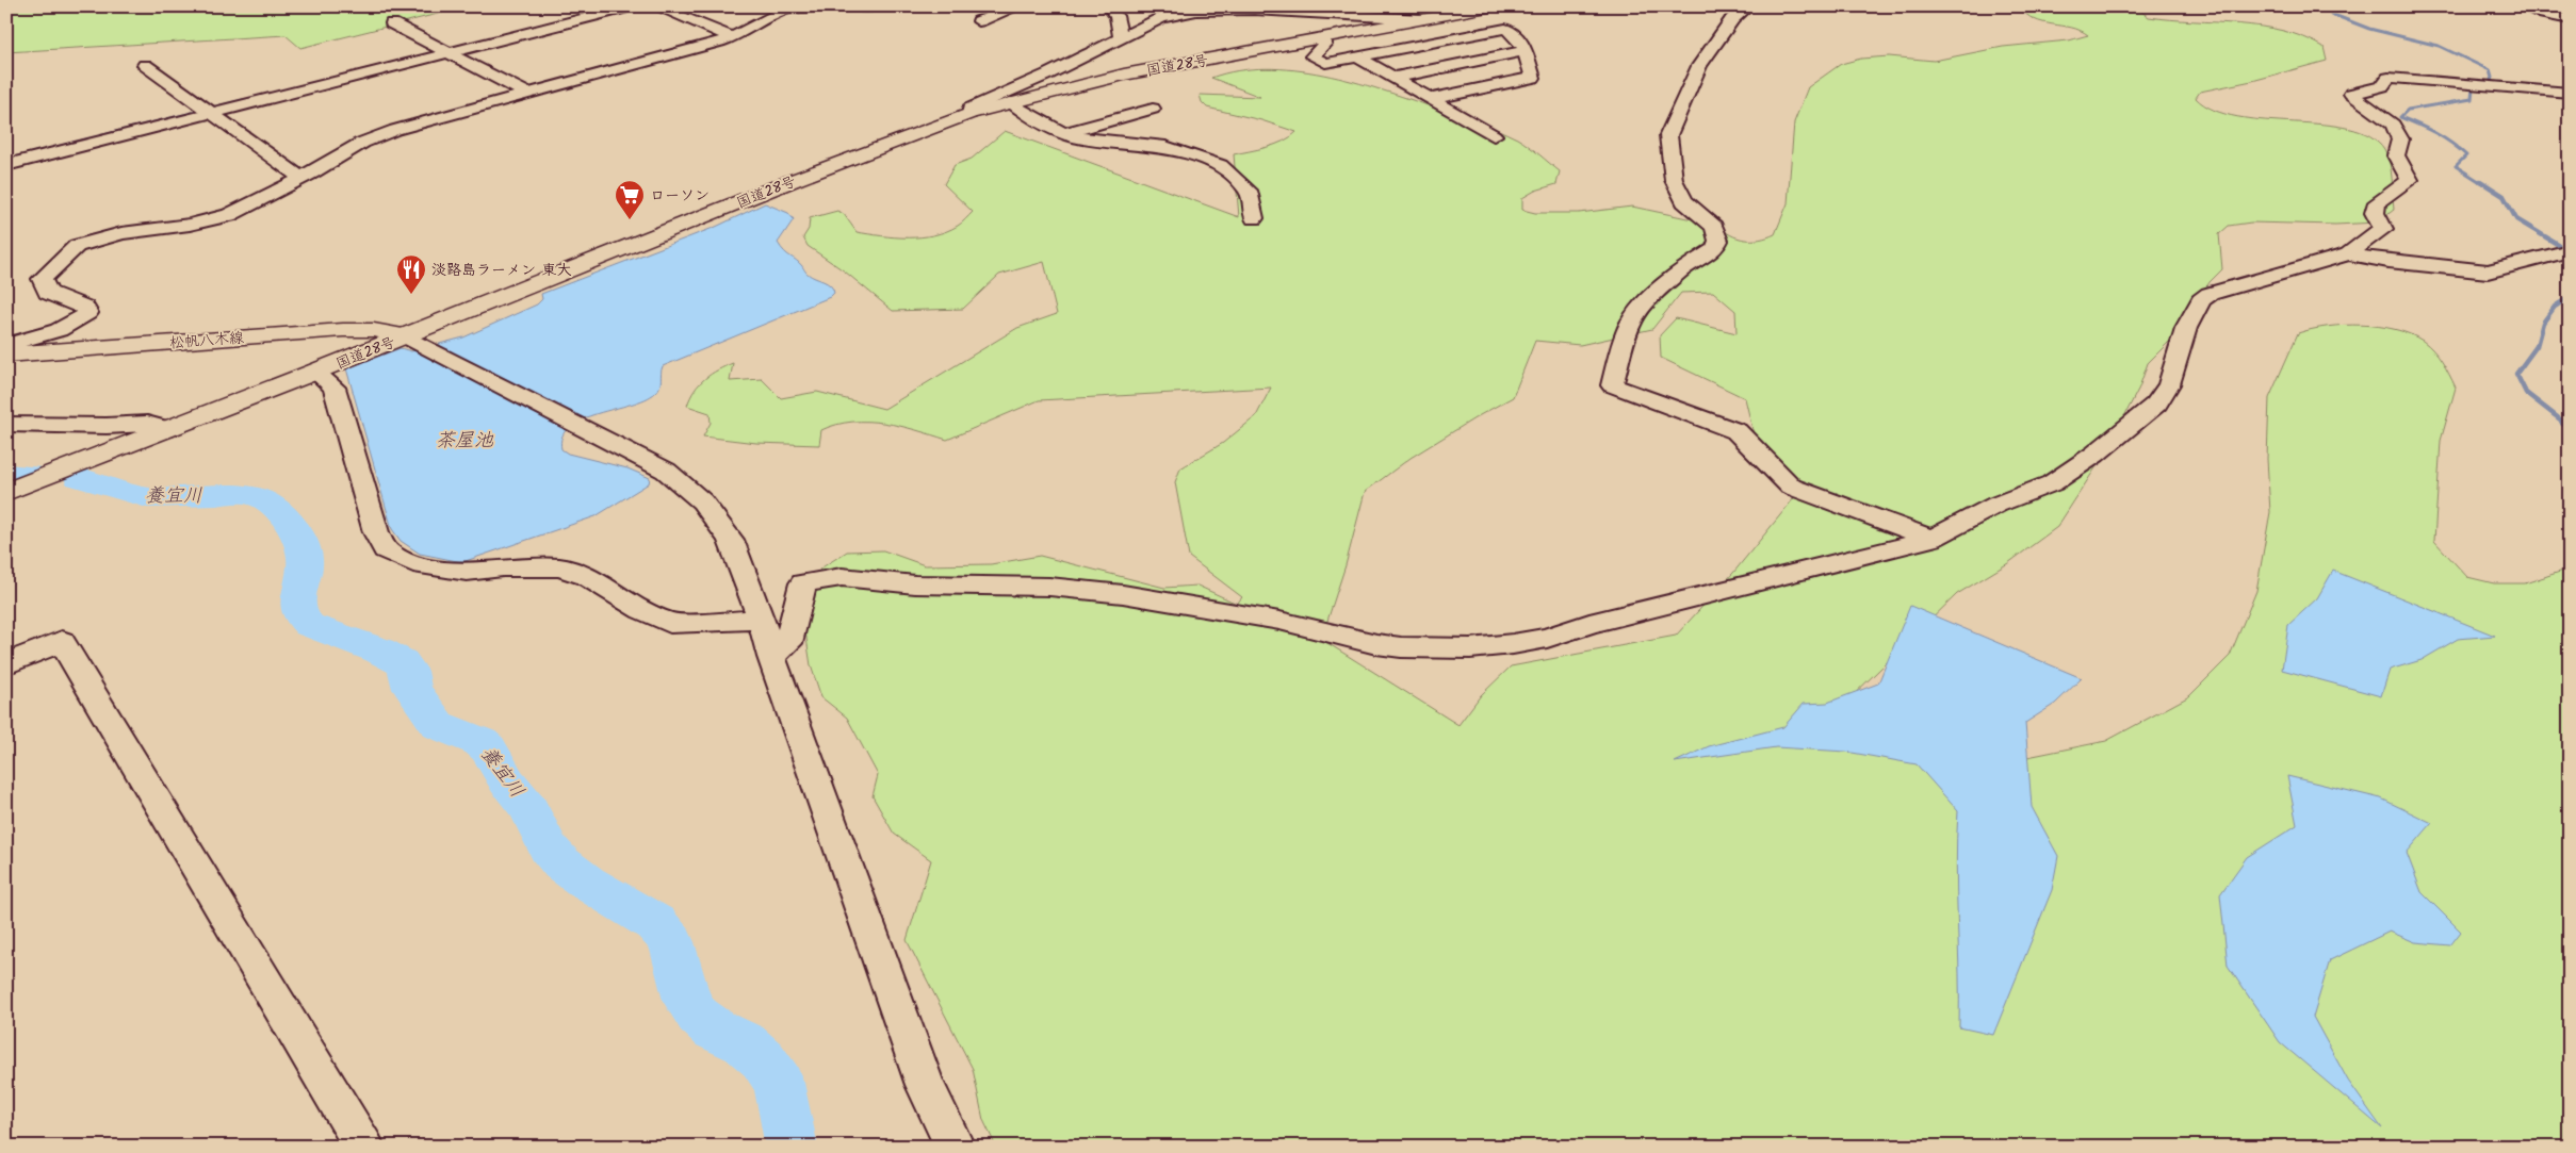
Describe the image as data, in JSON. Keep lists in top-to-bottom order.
{
  "streets": {
    "main road": ["国道28号", "松帆八木線"]
  },
  "crossings": [
    ["国道28号", "松帆八木線"]
  ],
  "water": ["茶屋池", "養宜川"],
  "places": {
    "supermarket": ["ローソン"],
    "restaurant": ["淡路島ラーメン 東大"]
  }
}
